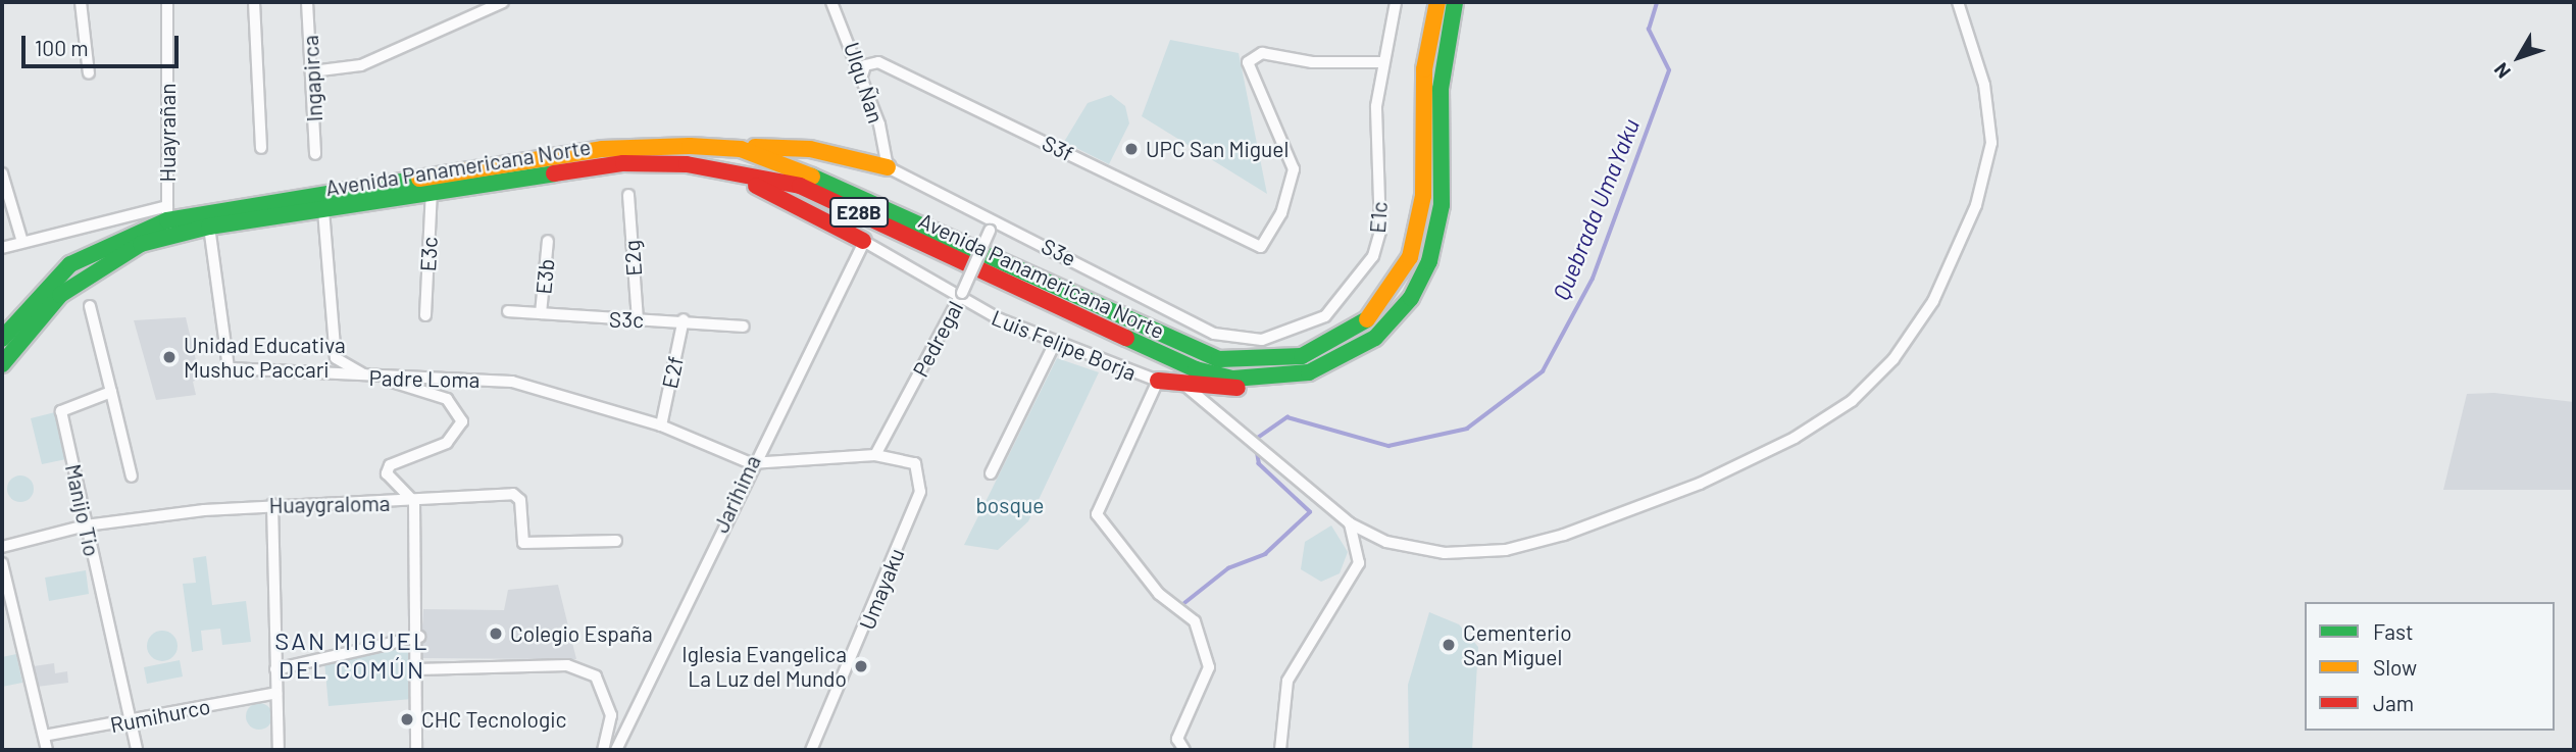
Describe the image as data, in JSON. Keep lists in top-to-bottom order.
{
  "streets": {
    "highway": ["Avenida Panamericana Norte", "E28B"],
    "street": [
      "Ingapirca",
      "Ulqu Ñan",
      "Huayrañan",
      "S3f",
      "E1c",
      "S3e",
      "E3c",
      "E2g",
      "E3b",
      "S3c",
      "Pedregal",
      "Luis Felipe Borja",
      "E2f",
      "Padre Loma",
      "Jarihima",
      "Huaygraloma",
      "Manijo Tio",
      "Umayaku",
      "Rumihurco"
    ]
  },
  "crossings": [
    ["Ulqu Ñan", "S3f"],
    ["Ulqu Ñan", "S3e"],
    ["Huayrañan", "Avenida Panamericana Norte"],
    ["S3f", "E1c"],
    ["Avenida Panamericana Norte", "E3c"],
    ["Avenida Panamericana Norte", "Padre Loma"],
    ["E1c", "S3e"],
    ["S3e", "Pedregal"],
    ["E2g", "S3c"],
    ["E3b", "S3c"],
    ["S3c", "E2f"],
    ["Pedregal", "Luis Felipe Borja"],
    ["Pedregal", "Umayaku"],
    ["Luis Felipe Borja", "Jarihima"],
    ["E2f", "Padre Loma"],
    ["Padre Loma", "Jarihima"],
    ["Huaygraloma", "Manijo Tio"],
    ["Manijo Tio", "Rumihurco"]
  ],
  "districts": ["SAN MIGUEL DEL COMÚN"],
  "water": ["Quebrada UmaYaku"],
  "parks": ["bosque"],
  "places": [
    "UPC San Miguel",
    "Unidad Educativa Mushuc Paccari",
    "Colegio España",
    "Cementerio San Miguel",
    "Iglesia Evangelica La Luz del Mundo",
    "CHC Tecnologic"
  ],
  "legend": ["Fast", "Slow", "Jam"],
  "scale_bar": "100 m",
  "north": "bottom left"
}
